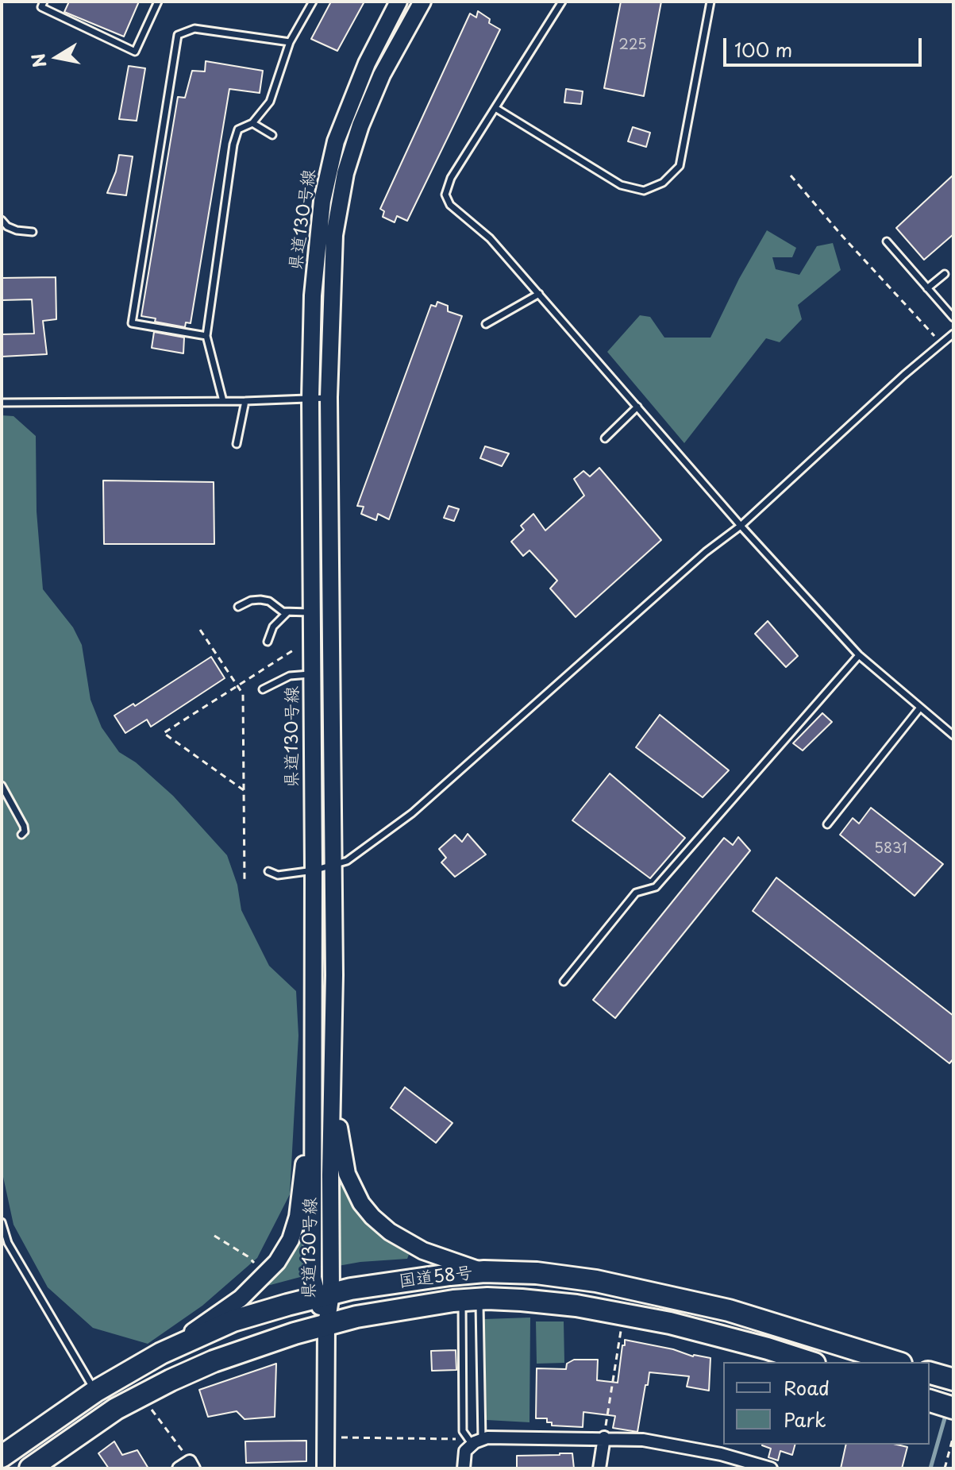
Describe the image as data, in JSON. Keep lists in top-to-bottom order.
{
  "streets": {
    "highway": ["国道58号"],
    "main road": ["県道130号線"]
  },
  "crossings": [
    ["県道130号線", "国道58号"]
  ],
  "house_numbers": ["225", "5831"],
  "legend": ["Road", "Park"],
  "scale_bar": "100 m",
  "north": "left"
}
